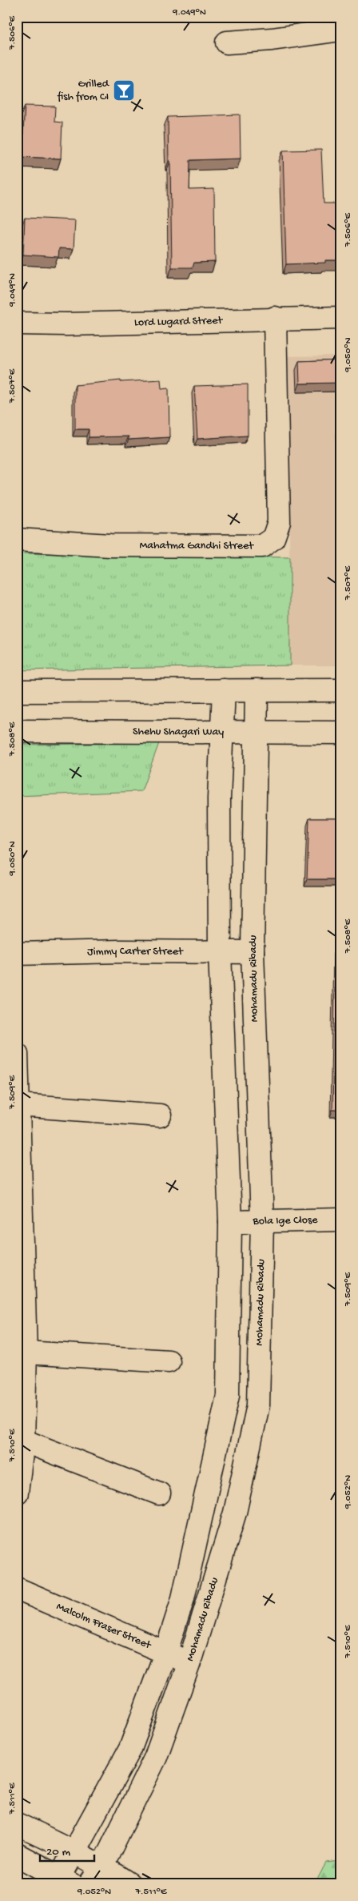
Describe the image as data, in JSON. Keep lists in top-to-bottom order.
{
  "streets": {
    "street": [
      "Lord Lugard Street",
      "Mahatma Gandhi Street",
      "Shehu Shagari Way",
      "Jimmy Carter Street",
      "Mohamadu Ribadu",
      "Bola Ige Close",
      "Malcolm Fraser Street"
    ]
  },
  "crossings": [
    ["Lord Lugard Street", "Mahatma Gandhi Street"],
    ["Shehu Shagari Way", "Mohamadu Ribadu"],
    ["Jimmy Carter Street", "Mohamadu Ribadu"],
    ["Mohamadu Ribadu", "Bola Ige Close"],
    ["Mohamadu Ribadu", "Malcolm Fraser Street"]
  ],
  "places": {
    "bar": ["Grilled fish from CI"]
  },
  "scale_bar": "20 m",
  "coordinates": [
    "9.049°N",
    "7.506°E",
    "9.050°N",
    "7.507°E",
    "7.508°E",
    "7.509°E",
    "7.510°E",
    "9.052°N",
    "7.511°E"
  ]
}
